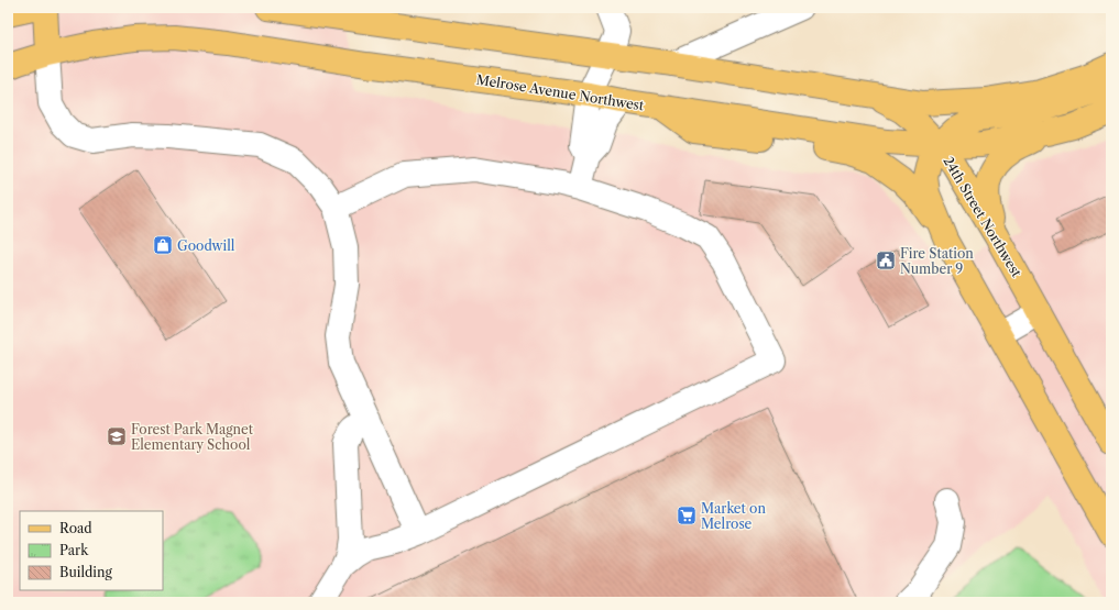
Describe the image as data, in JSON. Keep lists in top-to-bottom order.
{
  "streets": {
    "main road": ["Melrose Avenue Northwest", "24th Street Northwest"]
  },
  "crossings": [
    ["Melrose Avenue Northwest", "24th Street Northwest"]
  ],
  "places": {
    "shop": ["Goodwill"],
    "public building": ["Fire Station Number 9"],
    "school or university": ["Forest Park Magnet Elementary School"],
    "supermarket": ["Market on Melrose"]
  },
  "legend": ["Road", "Park", "Building"]
}
